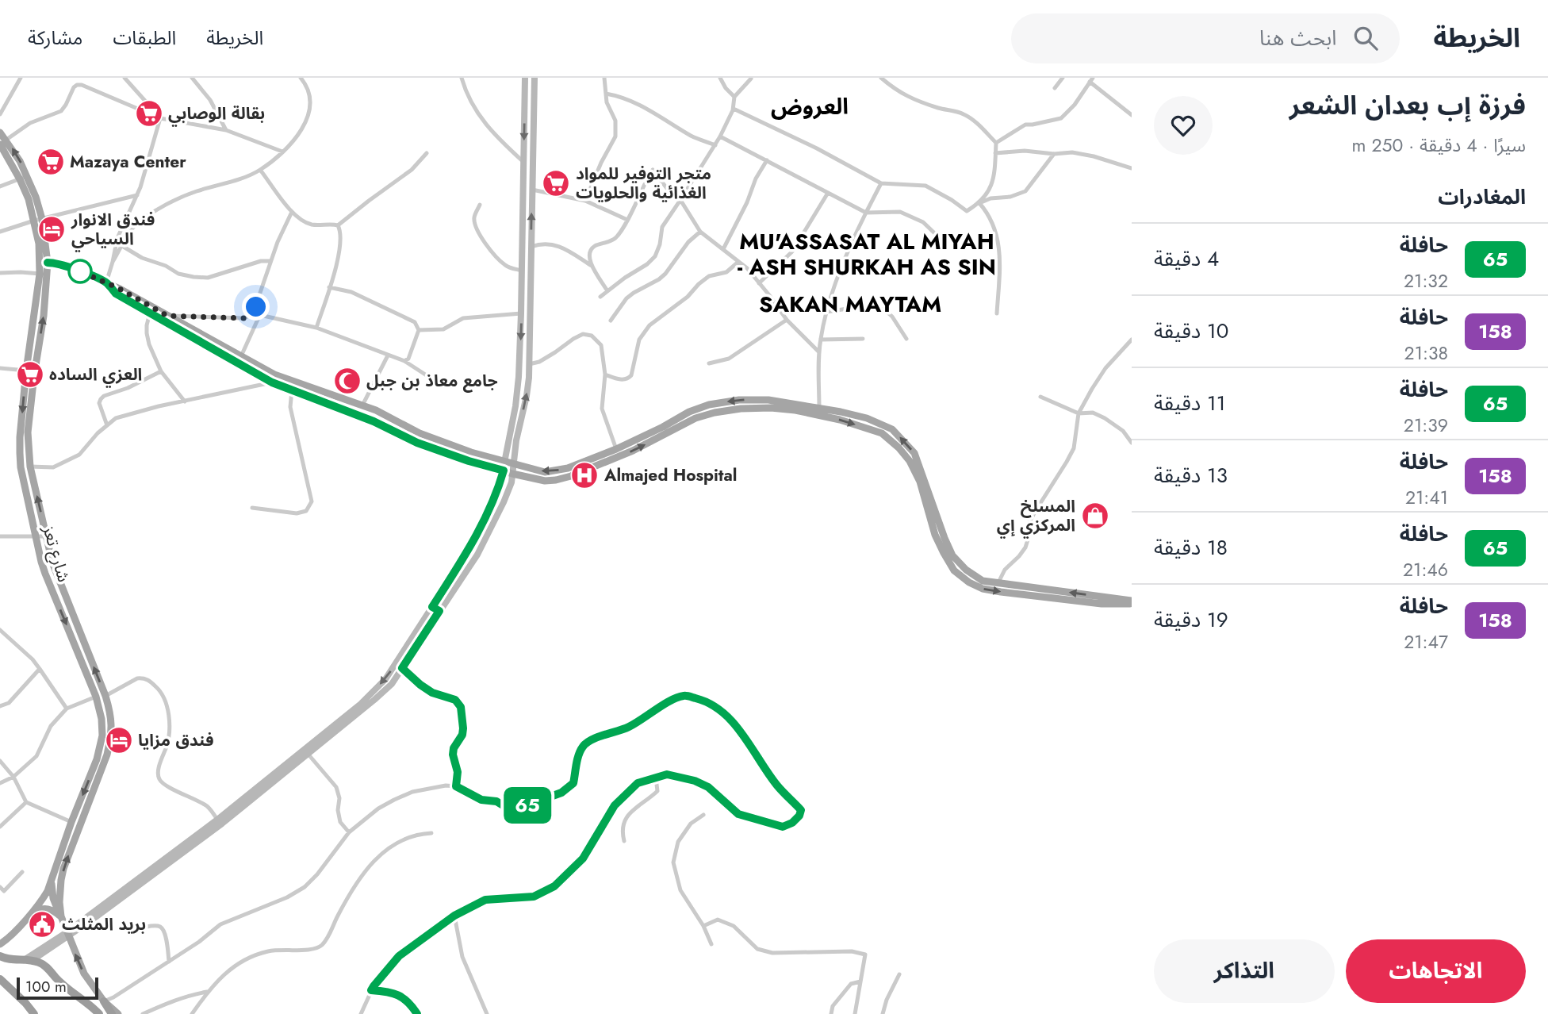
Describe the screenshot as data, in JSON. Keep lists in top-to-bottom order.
{
  "streets": {
    "main road": ["شارع تعز"]
  },
  "districts": ["العروض", "MU'ASSASAT AL MIYAH - ASH SHURKAH AS SIN", "SAKAN MAYTAM"],
  "places": {
    "supermarket": [
      "بقالة الوصابي",
      "Mazaya Center",
      "متجر التوفير للمواد الغذائية والحلويات",
      "العزي الساده"
    ],
    "hotel": ["فندق الانوار السياحي", "فندق مزايا"],
    "mosque": ["جامع معاذ بن جبل"],
    "hospital": ["Almajed Hospital"],
    "shop": ["المسلخ المركزي إي"],
    "public building": ["بريد المثلث"]
  },
  "lines": ["bus line 65"],
  "scale_bar": "100 m",
  "page": {
    "header": "الخريطة",
    "search": "ابحث هنا",
    "nav": ["الخريطة", "الطبقات", "مشاركة"],
    "heading": [
      ["فرزة إب بعدان الشعر", "سيرًا · 4 دقيقة · 250 m"],
      "المغادرات"
    ],
    "on_map": "65",
    "list": [
      {
        "mark": "65",
        "name": "حافلة",
        "note": "21:32",
        "value": "4 دقيقة"
      },
      {
        "mark": "158",
        "name": "حافلة",
        "note": "21:38",
        "value": "10 دقيقة"
      },
      {
        "mark": "65",
        "name": "حافلة",
        "note": "21:39",
        "value": "11 دقيقة"
      },
      {
        "mark": "158",
        "name": "حافلة",
        "note": "21:41",
        "value": "13 دقيقة"
      },
      {
        "mark": "65",
        "name": "حافلة",
        "note": "21:46",
        "value": "18 دقيقة"
      },
      {
        "mark": "158",
        "name": "حافلة",
        "note": "21:47",
        "value": "19 دقيقة"
      }
    ],
    "buttons": ["الاتجاهات", "التذاكر"],
    "scale": "100 m"
  }
}
